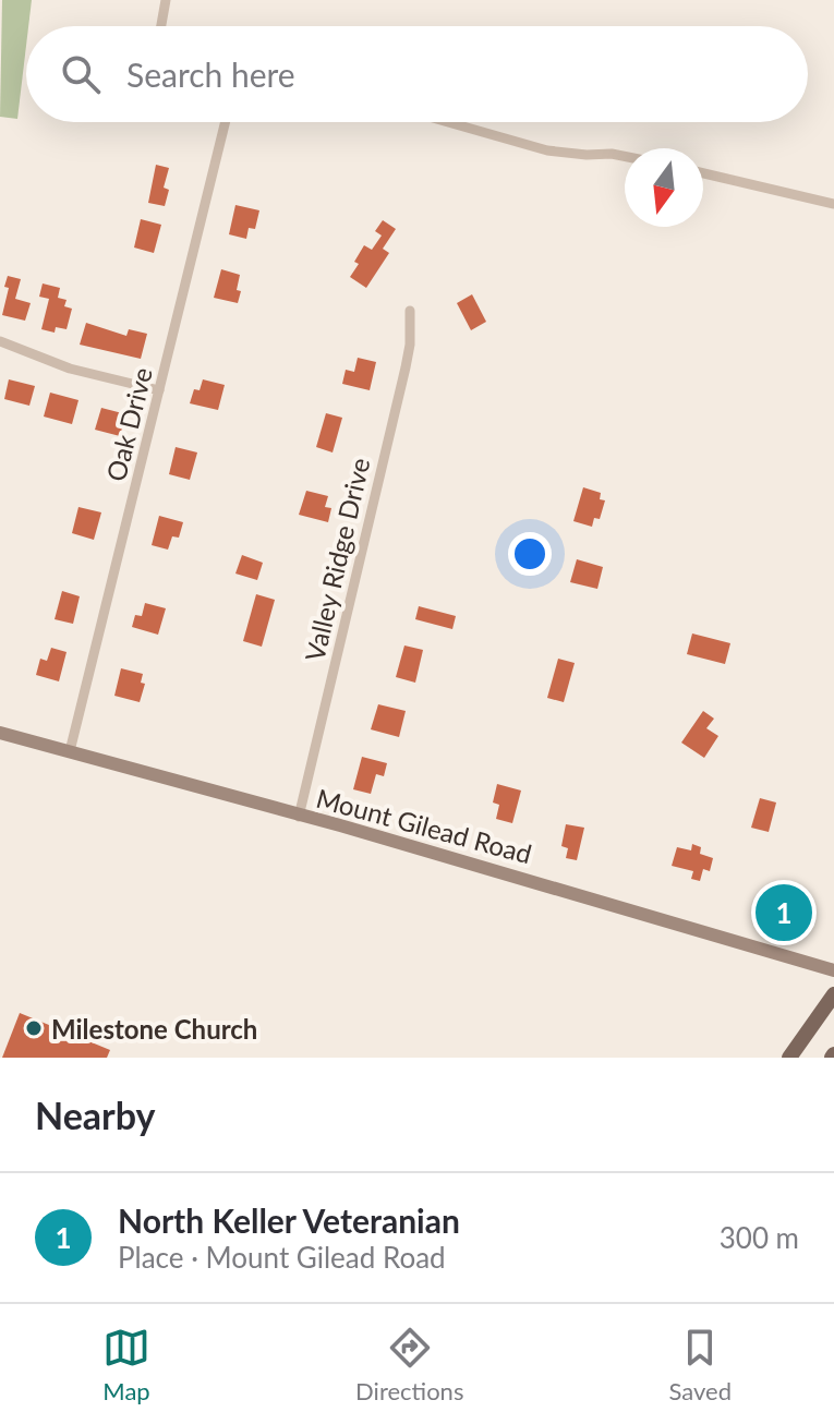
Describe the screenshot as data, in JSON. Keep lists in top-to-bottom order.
{
  "streets": {
    "main road": ["Mount Gilead Road"],
    "street": ["Oak Drive", "Valley Ridge Drive"]
  },
  "crossings": [
    ["Oak Drive", "Mount Gilead Road"],
    ["Valley Ridge Drive", "Mount Gilead Road"]
  ],
  "places": ["Milestone Church"],
  "north": "bottom",
  "page": {
    "search": "Search here",
    "pins": "1",
    "heading": "Nearby",
    "list": [
      {
        "mark": "1",
        "name": "North Keller Veteranian",
        "note": "Place · Mount Gilead Road",
        "value": "300 m"
      }
    ],
    "nav": ["Map", "Directions", "Saved"]
  }
}
